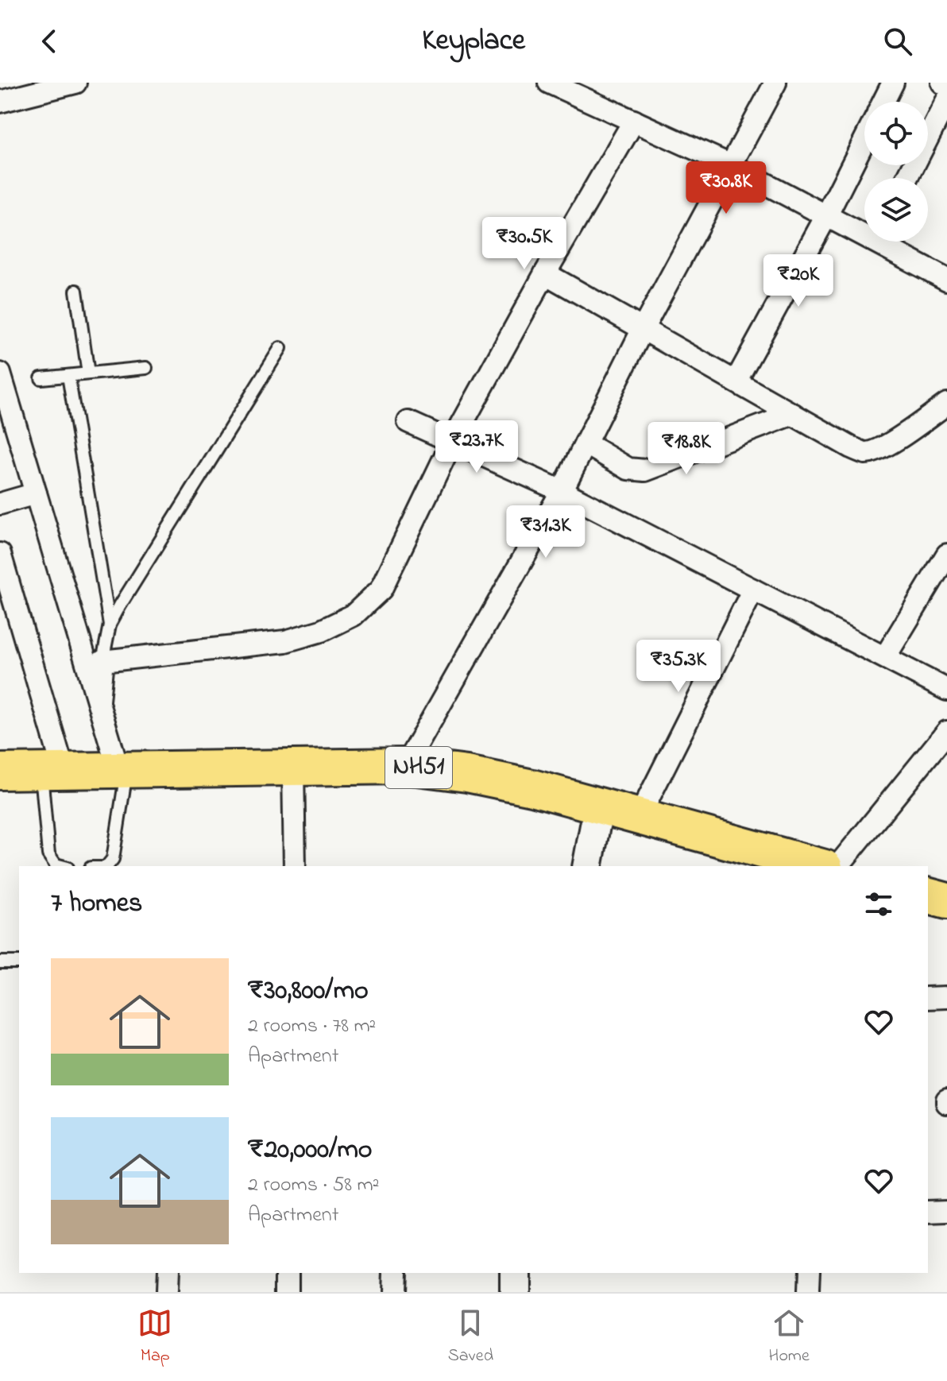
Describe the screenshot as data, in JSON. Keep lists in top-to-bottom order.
{
  "streets": {
    "highway": ["NH51"]
  },
  "page": {
    "header": "Keyplace",
    "price": [
      "₹30.8K",
      "₹30.5K",
      "₹20K",
      "₹23.7K",
      "₹18.8K",
      "₹31.3K",
      "₹35.3K"
    ],
    "heading": "7 homes",
    "list": [
      {
        "name": "₹30,800/mo",
        "note": "2 rooms · 78 m² · Apartment"
      },
      {
        "name": "₹20,000/mo",
        "note": "2 rooms · 58 m² · Apartment"
      }
    ],
    "tabs": ["Map", "Saved", "Home"]
  }
}
